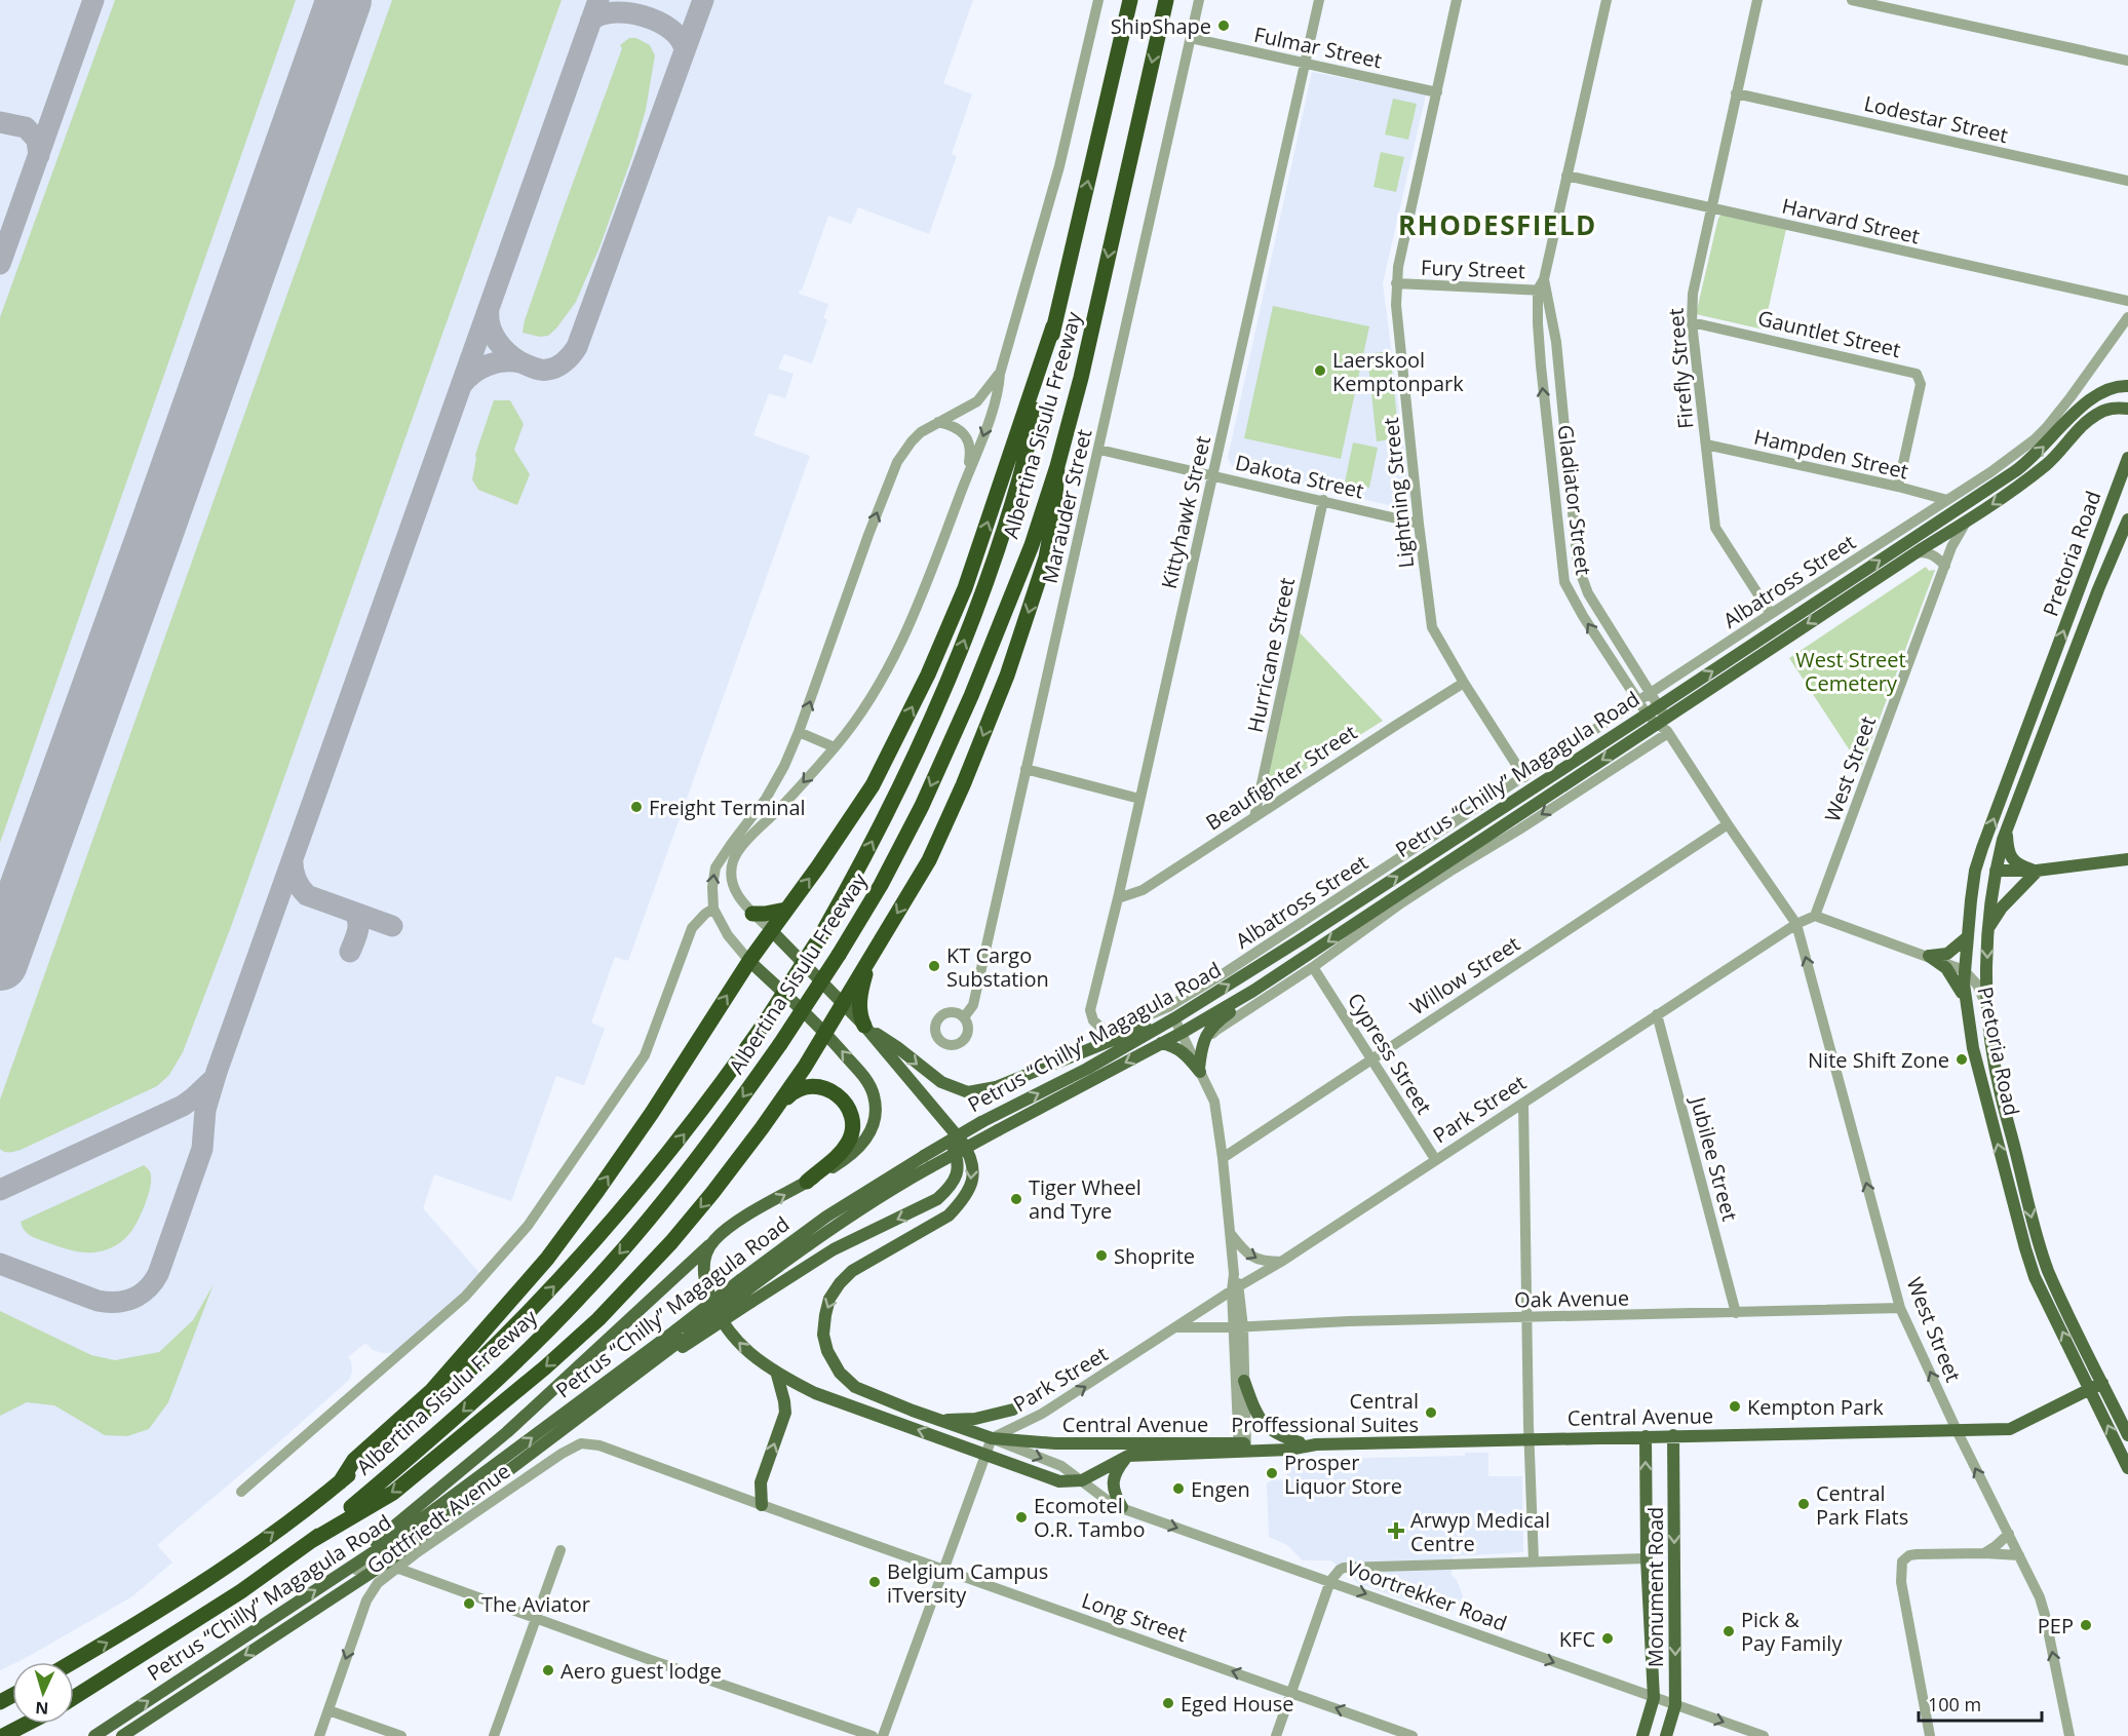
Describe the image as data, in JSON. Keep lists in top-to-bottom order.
{
  "streets": {
    "highway": ["Albertina Sisulu Freeway"],
    "main road": [
      "Pretoria Road",
      "Petrus “Chilly” Magagula Road",
      "Central Avenue",
      "Monument Road"
    ],
    "street": [
      "Fulmar Street",
      "Lodestar Street",
      "Harvard Street",
      "Fury Street",
      "Gauntlet Street",
      "Firefly Street",
      "Hampden Street",
      "Dakota Street",
      "Lightning Street",
      "Gladiator Street",
      "Marauder Street",
      "Kittyhawk Street",
      "Albatross Street",
      "Hurricane Street",
      "West Street",
      "Beaufighter Street",
      "Willow Street",
      "Cypress Street",
      "Park Street",
      "Jubilee Street",
      "Oak Avenue",
      "Gottfriedt Avenue",
      "Voortrekker Road",
      "Long Street"
    ]
  },
  "crossings": [
    ["Fulmar Street", "Lightning Street"],
    ["Fulmar Street", "Marauder Street"],
    ["Fulmar Street", "Kittyhawk Street"],
    ["Lodestar Street", "Firefly Street"],
    ["Harvard Street", "Firefly Street"],
    ["Harvard Street", "Gladiator Street"],
    ["Fury Street", "Lightning Street"],
    ["Fury Street", "Gladiator Street"],
    ["Gauntlet Street", "Firefly Street"],
    ["Gauntlet Street", "Hampden Street"],
    ["Firefly Street", "Hampden Street"],
    ["Firefly Street", "Albatross Street"],
    ["Hampden Street", "Albatross Street"],
    ["Dakota Street", "Lightning Street"],
    ["Dakota Street", "Marauder Street"],
    ["Dakota Street", "Kittyhawk Street"],
    ["Dakota Street", "Hurricane Street"],
    ["Lightning Street", "Albatross Street"],
    ["Lightning Street", "Beaufighter Street"],
    ["Gladiator Street", "Albatross Street"],
    ["Gladiator Street", "West Street"],
    ["Gladiator Street", "Petrus “Chilly” Magagula Road"],
    ["Gladiator Street", "Willow Street"],
    ["Gladiator Street", "Park Street"],
    ["Kittyhawk Street", "Albatross Street"],
    ["Kittyhawk Street", "Beaufighter Street"],
    ["Pretoria Road", "Central Avenue"],
    ["Hurricane Street", "Beaufighter Street"],
    ["West Street", "Petrus “Chilly” Magagula Road"],
    ["West Street", "Park Street"],
    ["West Street", "Oak Avenue"],
    ["West Street", "Central Avenue"],
    ["Petrus “Chilly” Magagula Road", "Gottfriedt Avenue"],
    ["Willow Street", "Cypress Street"],
    ["Cypress Street", "Park Street"],
    ["Park Street", "Jubilee Street"],
    ["Park Street", "Oak Avenue"],
    ["Park Street", "Central Avenue"],
    ["Park Street", "Voortrekker Road"],
    ["Jubilee Street", "Oak Avenue"],
    ["Central Avenue", "Monument Road"],
    ["Central Avenue", "Voortrekker Road"],
    ["Gottfriedt Avenue", "Long Street"],
    ["Monument Road", "Voortrekker Road"]
  ],
  "one_way": [
    "West Street",
    "Gottfriedt Avenue",
    "Voortrekker Road",
    "Long Street"
  ],
  "districts": ["RHODESFIELD"],
  "parks": ["West Street Cemetery"],
  "places": {
    "other": [
      "ShipShape",
      "Laerskool Kemptonpark",
      "Freight Terminal",
      "KT Cargo Substation",
      "Nite Shift Zone",
      "Tiger Wheel and Tyre",
      "Shoprite",
      "Kempton Park",
      "Central Proffessional Suites",
      "Prosper Liquor Store",
      "Engen",
      "Central Park Flats",
      "Ecomotel O.R. Tambo",
      "Belgium Campus iTversity",
      "The Aviator",
      "PEP",
      "Pick & Pay Family",
      "KFC",
      "Aero guest lodge",
      "Eged House"
    ],
    "health": ["Arwyp Medical Centre"]
  },
  "scale_bar": "100 m",
  "north": "bottom"
}
